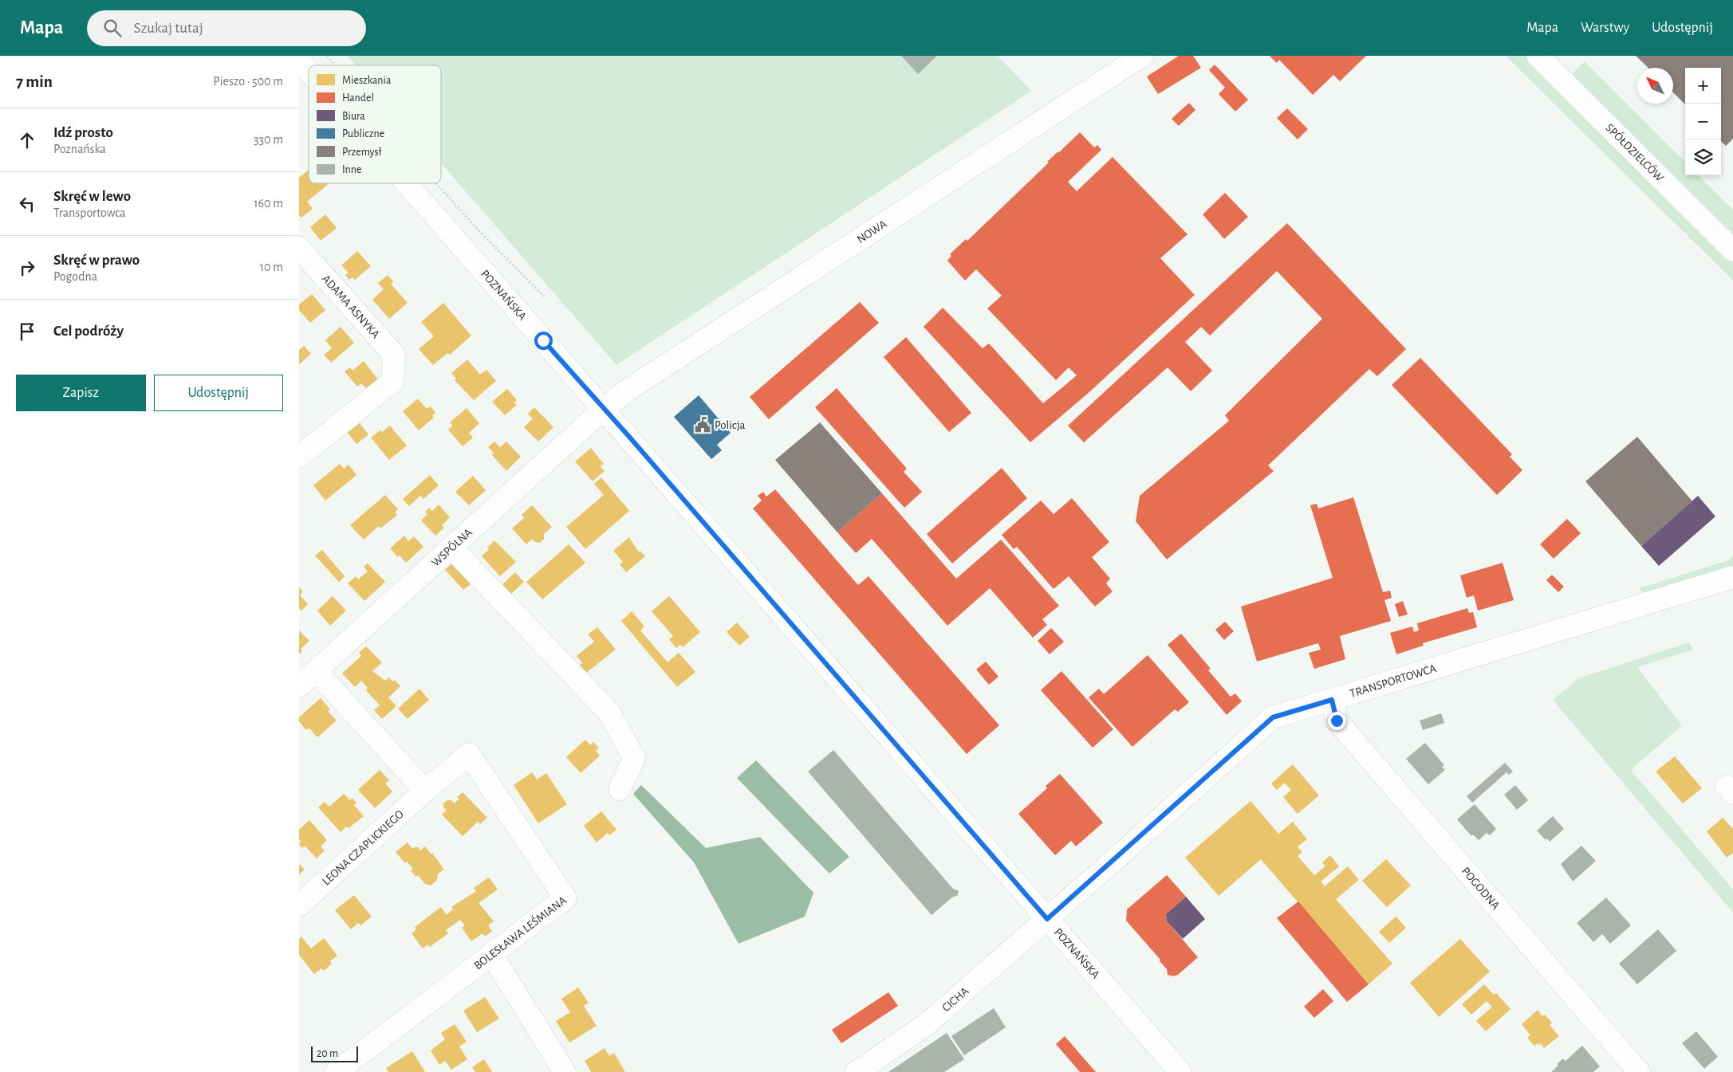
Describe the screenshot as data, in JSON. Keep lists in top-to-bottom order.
{
  "streets": {
    "street": [
      "SPÓŁDZIELCÓW",
      "NOWA",
      "POZNAŃSKA",
      "ADAMA ASNYKA",
      "WSPÓLNA",
      "TRANSPORTOWCA",
      "LEONA CZAPLICKIEGO",
      "POGODNA",
      "BOLESŁAWA LEŚMIANA",
      "CICHA"
    ]
  },
  "crossings": [
    ["NOWA", "POZNAŃSKA"],
    ["NOWA", "WSPÓLNA"],
    ["POZNAŃSKA", "WSPÓLNA"],
    ["POZNAŃSKA", "TRANSPORTOWCA"],
    ["POZNAŃSKA", "CICHA"],
    ["TRANSPORTOWCA", "POGODNA"],
    ["TRANSPORTOWCA", "CICHA"],
    ["LEONA CZAPLICKIEGO", "BOLESŁAWA LEŚMIANA"]
  ],
  "places": {
    "public building": ["Policja"]
  },
  "legend": [
    "Mieszkania",
    "Handel",
    "Biura",
    "Publiczne",
    "Przemysł",
    "Inne"
  ],
  "scale_bar": "20 m",
  "north": "top left",
  "page": {
    "header": "Mapa",
    "search": "Szukaj tutaj",
    "nav": ["Mapa", "Warstwy", "Udostępnij"],
    "heading": ["7 min", "Pieszo · 500 m"],
    "map_buttons": ["+", "−"],
    "list": [
      ["Idź prosto", "Poznańska", "330 m"],
      ["Skręć w lewo", "Transportowca", "160 m"],
      ["Skręć w prawo", "Pogodna", "10 m"],
      "Cel podróży"
    ],
    "buttons": ["Zapisz", "Udostępnij"],
    "scale": "20 m"
  }
}
